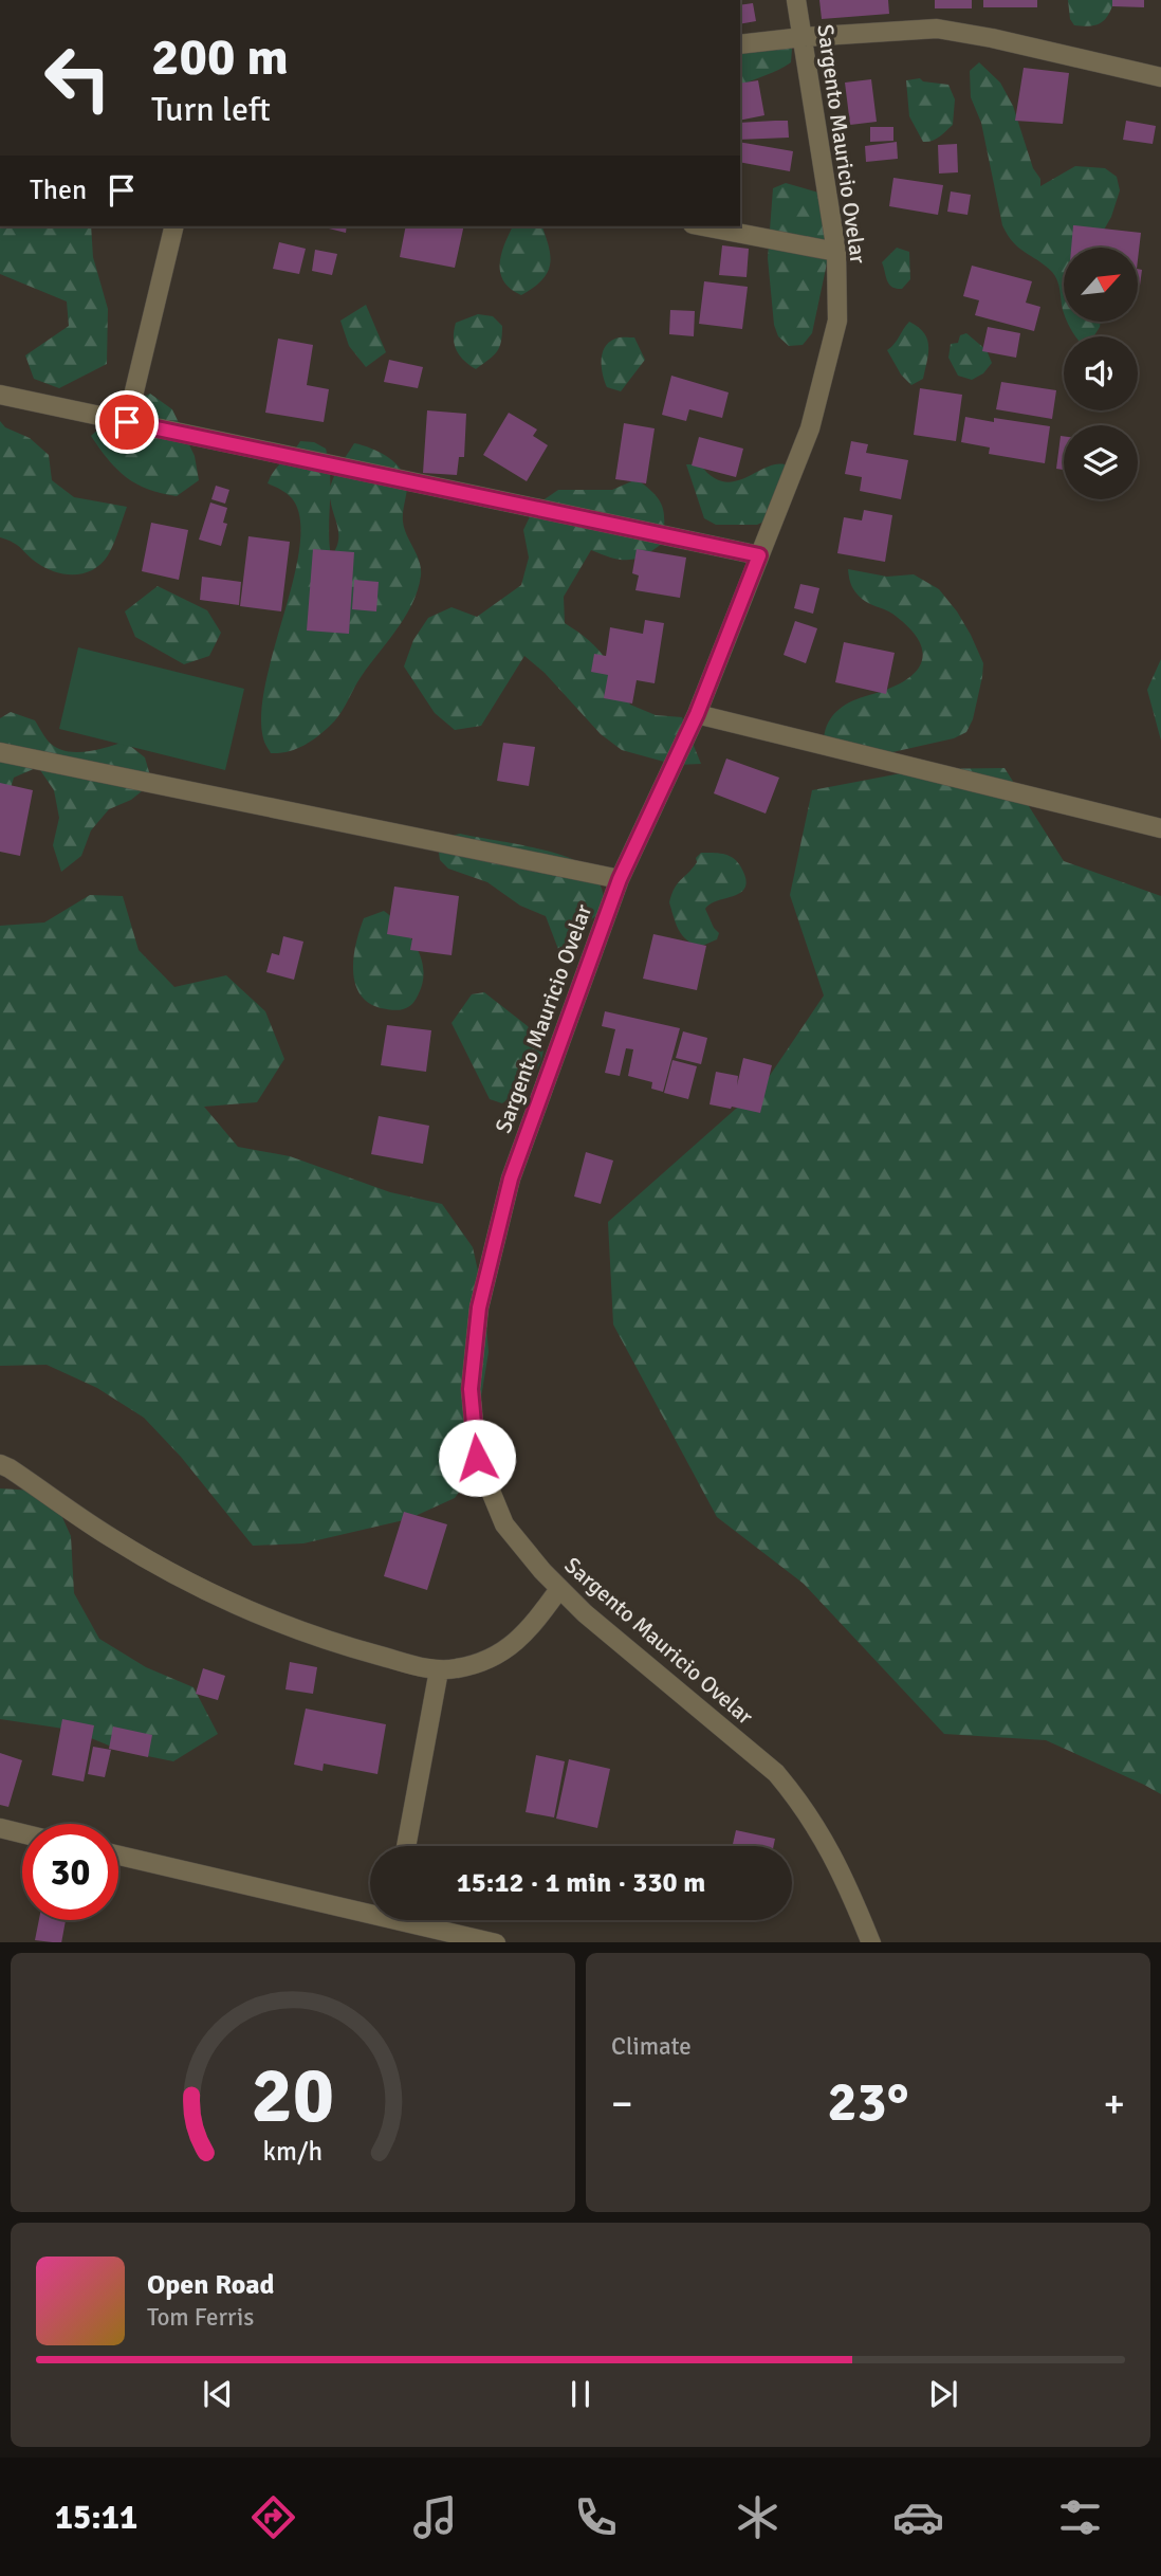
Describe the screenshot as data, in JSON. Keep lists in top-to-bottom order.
{
  "streets": {
    "street": ["Sargento Mauricio Ovelar"]
  },
  "north": "top right",
  "page": {
    "turn": ["200 m", "Turn left"],
    "then": "Then",
    "limit": "30",
    "trip": "15:12 · 1 min · 330 m",
    "tile": "Climate",
    "heat": ["−", "23°", "+"],
    "song": ["Open Road", "Tom Ferris"],
    "tabs": "15:11",
    "gauge": ["20", "km/h"]
  }
}
